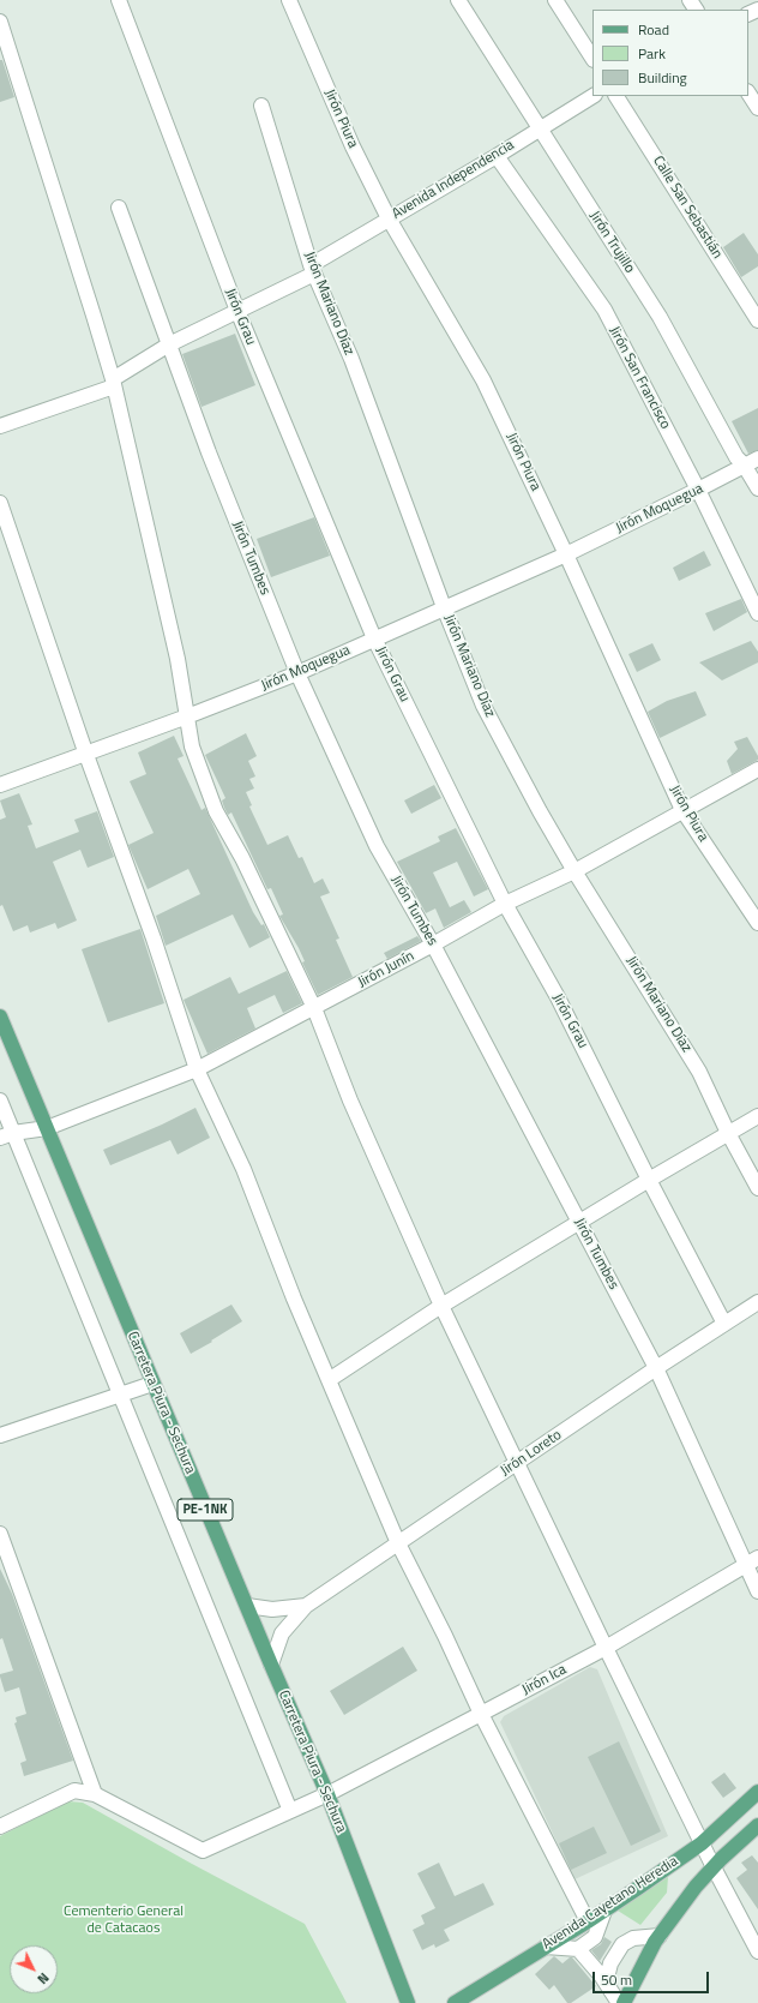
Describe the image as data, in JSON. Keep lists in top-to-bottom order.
{
  "streets": {
    "main road": ["Carretera Piura - Sechura", "PE-1NK", "Avenida Cayetano Heredia"],
    "street": [
      "Jirón Piura",
      "Avenida Independencia",
      "Calle San Sebastián",
      "Jirón Trujillo",
      "Jirón Mariano Díaz",
      "Jirón Grau",
      "Jirón San Francisco",
      "Jirón Moquegua",
      "Jirón Tumbes",
      "Jirón Junín",
      "Jirón Loreto",
      "Jirón Ica"
    ]
  },
  "crossings": [
    ["Jirón Piura", "Avenida Independencia"],
    ["Jirón Piura", "Jirón Moquegua"],
    ["Jirón Piura", "Jirón Junín"],
    ["Avenida Independencia", "Jirón Trujillo"],
    ["Avenida Independencia", "Jirón Mariano Díaz"],
    ["Avenida Independencia", "Jirón Grau"],
    ["Avenida Independencia", "Jirón San Francisco"],
    ["Avenida Independencia", "Jirón Tumbes"],
    ["Jirón Trujillo", "Jirón Moquegua"],
    ["Jirón Mariano Díaz", "Jirón Moquegua"],
    ["Jirón Mariano Díaz", "Jirón Junín"],
    ["Jirón Grau", "Jirón Moquegua"],
    ["Jirón Grau", "Jirón Junín"],
    ["Jirón Grau", "Jirón Loreto"],
    ["Jirón San Francisco", "Jirón Moquegua"],
    ["Jirón Moquegua", "Jirón Tumbes"],
    ["Jirón Tumbes", "Jirón Junín"],
    ["Jirón Tumbes", "Jirón Loreto"],
    ["Jirón Tumbes", "Jirón Ica"],
    ["Jirón Junín", "Carretera Piura - Sechura"],
    ["Carretera Piura - Sechura", "Jirón Loreto"],
    ["Carretera Piura - Sechura", "Jirón Ica"]
  ],
  "parks": ["Cementerio General de Catacaos"],
  "legend": ["Road", "Park", "Building"],
  "scale_bar": "50 m",
  "north": "bottom right"
}
